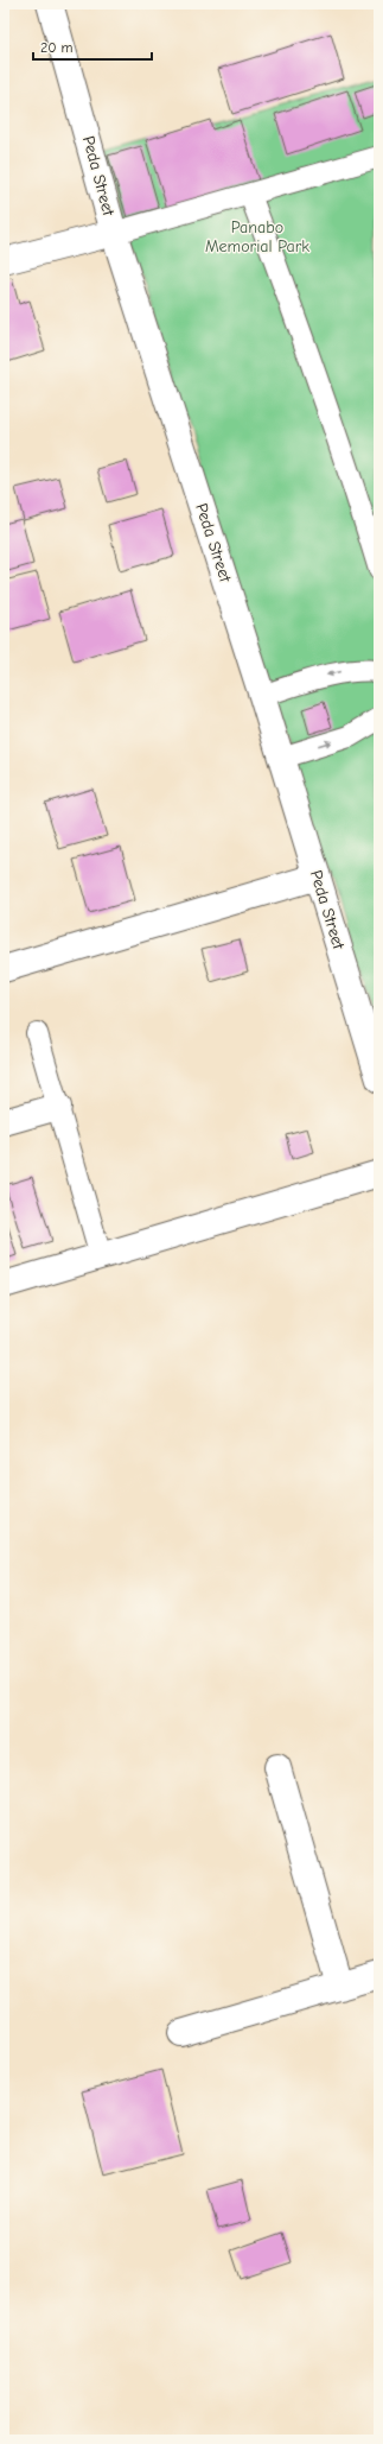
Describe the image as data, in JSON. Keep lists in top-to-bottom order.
{
  "streets": {
    "street": ["Peda Street"]
  },
  "parks": ["Panabo Memorial Park"],
  "scale_bar": "20 m"
}
